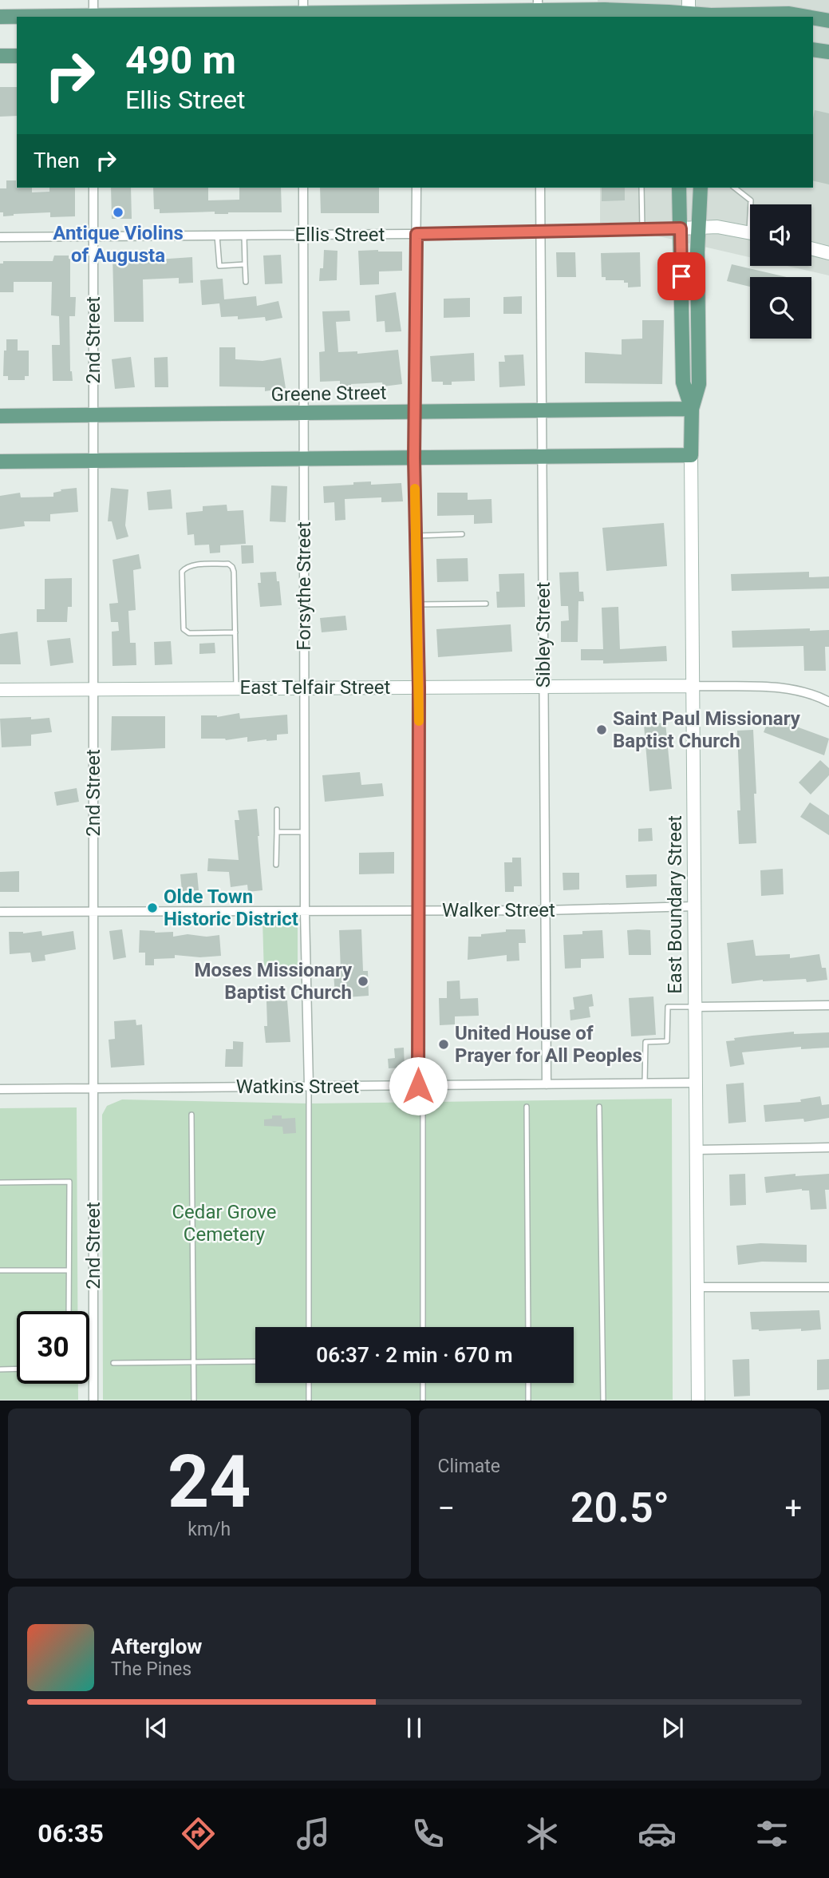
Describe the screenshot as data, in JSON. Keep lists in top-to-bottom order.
{
  "streets": {
    "main road": ["Greene Street", "East Telfair Street", "East Boundary Street"],
    "street": [
      "Ellis Street",
      "2nd Street",
      "Forsythe Street",
      "Sibley Street",
      "Walker Street",
      "Watkins Street"
    ]
  },
  "crossings": [
    ["Ellis Street", "2nd Street"],
    ["Ellis Street", "Forsythe Street"],
    ["Ellis Street", "Sibley Street"],
    ["Ellis Street", "East Boundary Street"],
    ["2nd Street", "Greene Street"],
    ["2nd Street", "East Telfair Street"],
    ["2nd Street", "Walker Street"],
    ["2nd Street", "Watkins Street"],
    ["Greene Street", "Forsythe Street"],
    ["Greene Street", "Sibley Street"],
    ["Greene Street", "East Boundary Street"],
    ["Forsythe Street", "East Telfair Street"],
    ["Forsythe Street", "Walker Street"],
    ["Forsythe Street", "Watkins Street"],
    ["Sibley Street", "East Telfair Street"],
    ["Sibley Street", "Walker Street"],
    ["Sibley Street", "Watkins Street"],
    ["East Telfair Street", "East Boundary Street"],
    ["East Boundary Street", "Walker Street"],
    ["East Boundary Street", "Watkins Street"]
  ],
  "parks": ["Cedar Grove Cemetery"],
  "places": [
    "Antique Violins of Augusta",
    "Saint Paul Missionary Baptist Church",
    "Olde Town Historic District",
    "Moses Missionary Baptist Church",
    "United House of Prayer for All Peoples"
  ],
  "page": {
    "turn": ["490 m", "Ellis Street"],
    "then": "Then",
    "limit": "30",
    "trip": "06:37 · 2 min · 670 m",
    "tile": [
      ["24", "km/h"],
      "Climate"
    ],
    "heat": ["−", "20.5°", "+"],
    "song": ["Afterglow", "The Pines"],
    "tabs": "06:35"
  }
}
